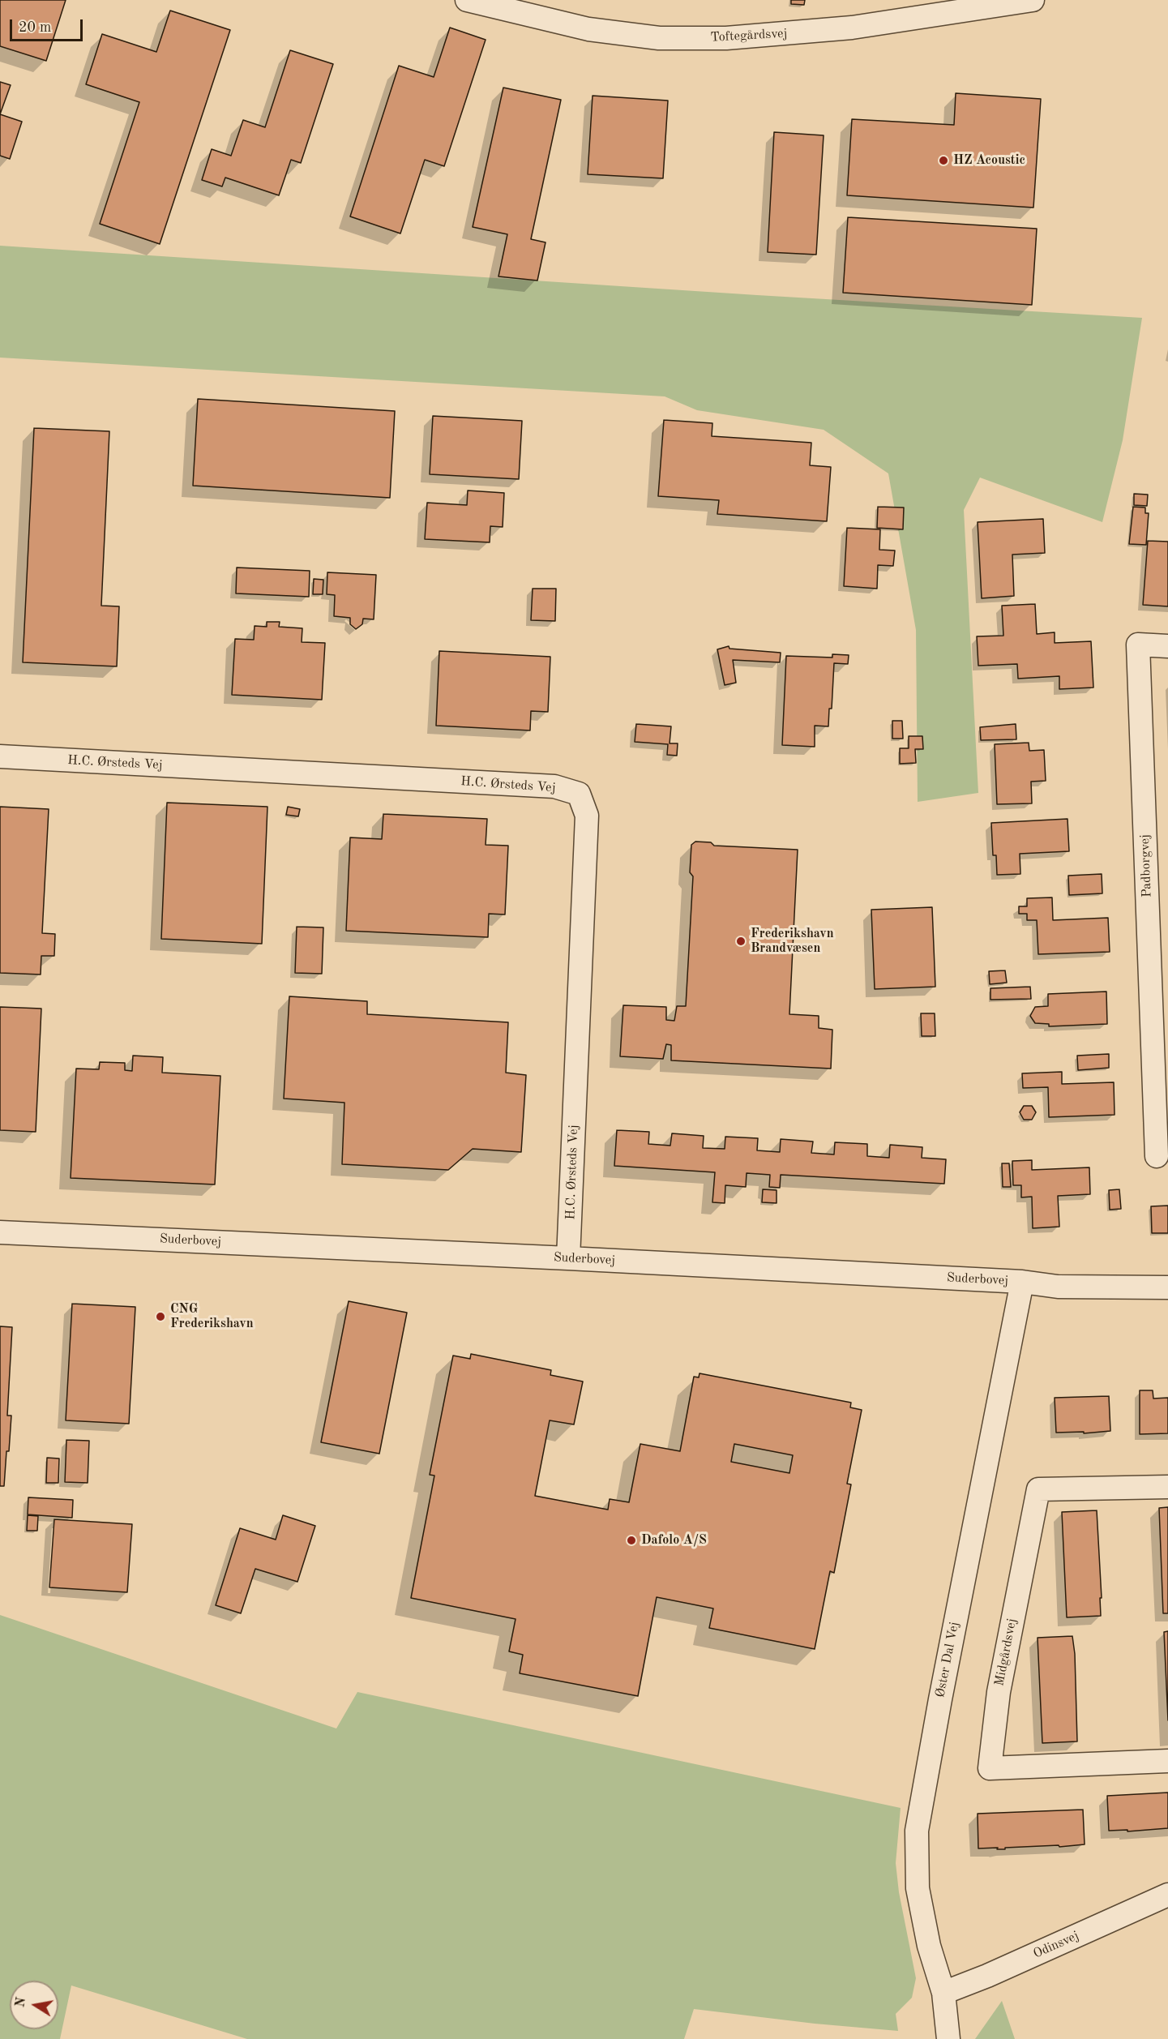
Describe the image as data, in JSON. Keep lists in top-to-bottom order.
{
  "streets": {
    "street": [
      "Toftegårdsvej",
      "H.C. Ørsteds Vej",
      "Padborgvej",
      "Suderbovej",
      "Midgårdsvej",
      "Øster Dal Vej",
      "Odinsvej"
    ]
  },
  "crossings": [
    ["H.C. Ørsteds Vej", "Suderbovej"],
    ["Suderbovej", "Øster Dal Vej"],
    ["Øster Dal Vej", "Odinsvej"]
  ],
  "places": [
    "HZ Acoustic",
    "Frederikshavn Brandvæsen",
    "CNG Frederikshavn",
    "Dafolo A/S"
  ],
  "scale_bar": "20 m",
  "north": "left"
}
